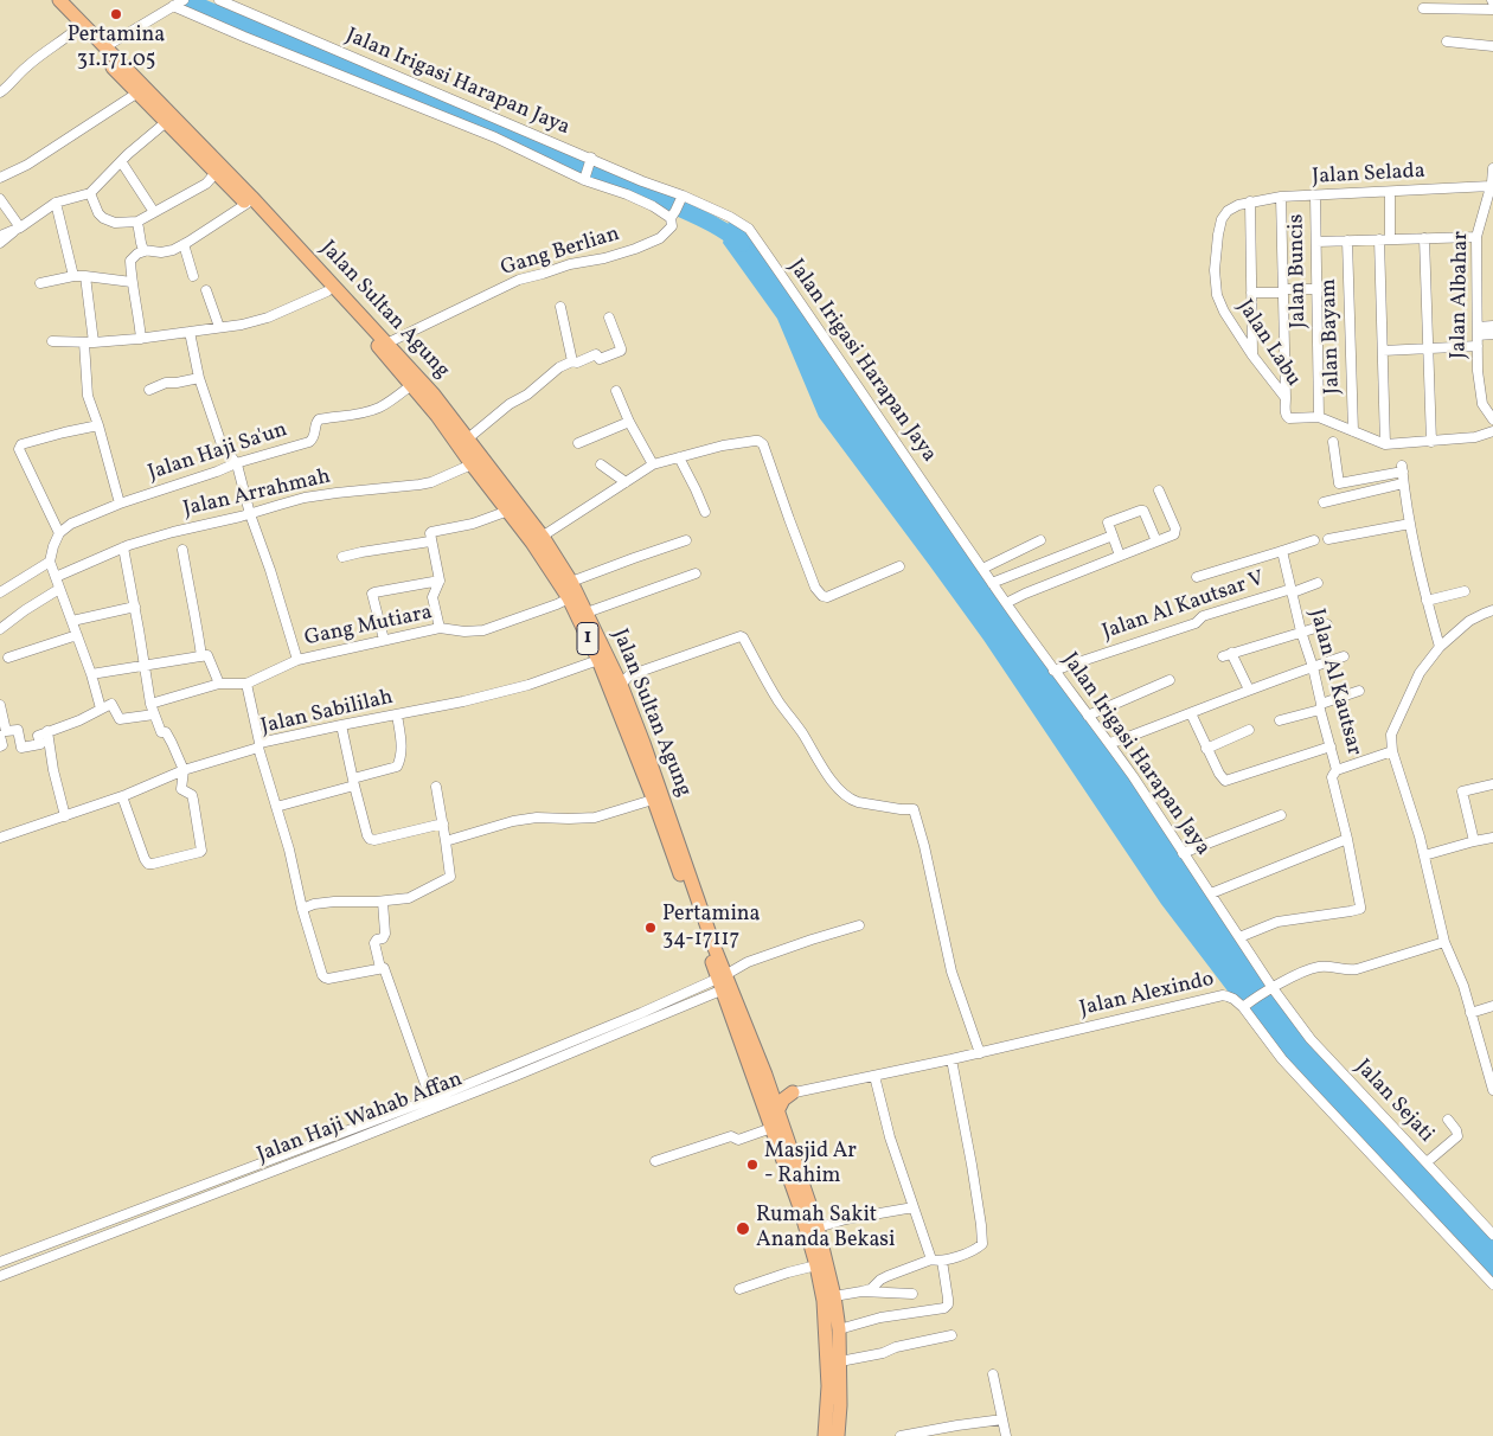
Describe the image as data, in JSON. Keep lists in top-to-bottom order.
{
  "streets": {
    "highway": ["Jalan Sultan Agung", "1"],
    "street": [
      "Jalan Irigasi Harapan Jaya",
      "Jalan Selada",
      "Gang Berlian",
      "Jalan Buncis",
      "Jalan Albahar",
      "Jalan Bayam",
      "Jalan Labu",
      "Jalan Haji Sa'un",
      "Jalan Arrahmah",
      "Jalan Al Kautsar V",
      "Gang Mutiara",
      "Jalan Al Kautsar",
      "Jalan Sabililah",
      "Jalan Alexindo",
      "Jalan Sejati",
      "Jalan Haji Wahab Affan"
    ]
  },
  "crossings": [
    ["Jalan Irigasi Harapan Jaya", "Gang Berlian"],
    ["Jalan Irigasi Harapan Jaya", "Jalan Al Kautsar V"],
    ["Jalan Irigasi Harapan Jaya", "Jalan Sejati"],
    ["Jalan Selada", "Jalan Buncis"],
    ["Jalan Selada", "Jalan Albahar"],
    ["Jalan Selada", "Jalan Labu"],
    ["Gang Berlian", "Jalan Sultan Agung"],
    ["Jalan Buncis", "Jalan Labu"],
    ["Jalan Sultan Agung", "Jalan Haji Sa'un"],
    ["Jalan Sultan Agung", "Jalan Arrahmah"],
    ["Jalan Sultan Agung", "Gang Mutiara"],
    ["Jalan Sultan Agung", "Jalan Sabililah"],
    ["Jalan Sultan Agung", "Jalan Haji Wahab Affan"],
    ["Jalan Bayam", "Jalan Labu"],
    ["Jalan Al Kautsar V", "Jalan Al Kautsar"]
  ],
  "places": [
    "Pertamina 31.171.05",
    "Pertamina 34-17117",
    "Masjid Ar - Rahim",
    "Rumah Sakit Ananda Bekasi"
  ]
}
